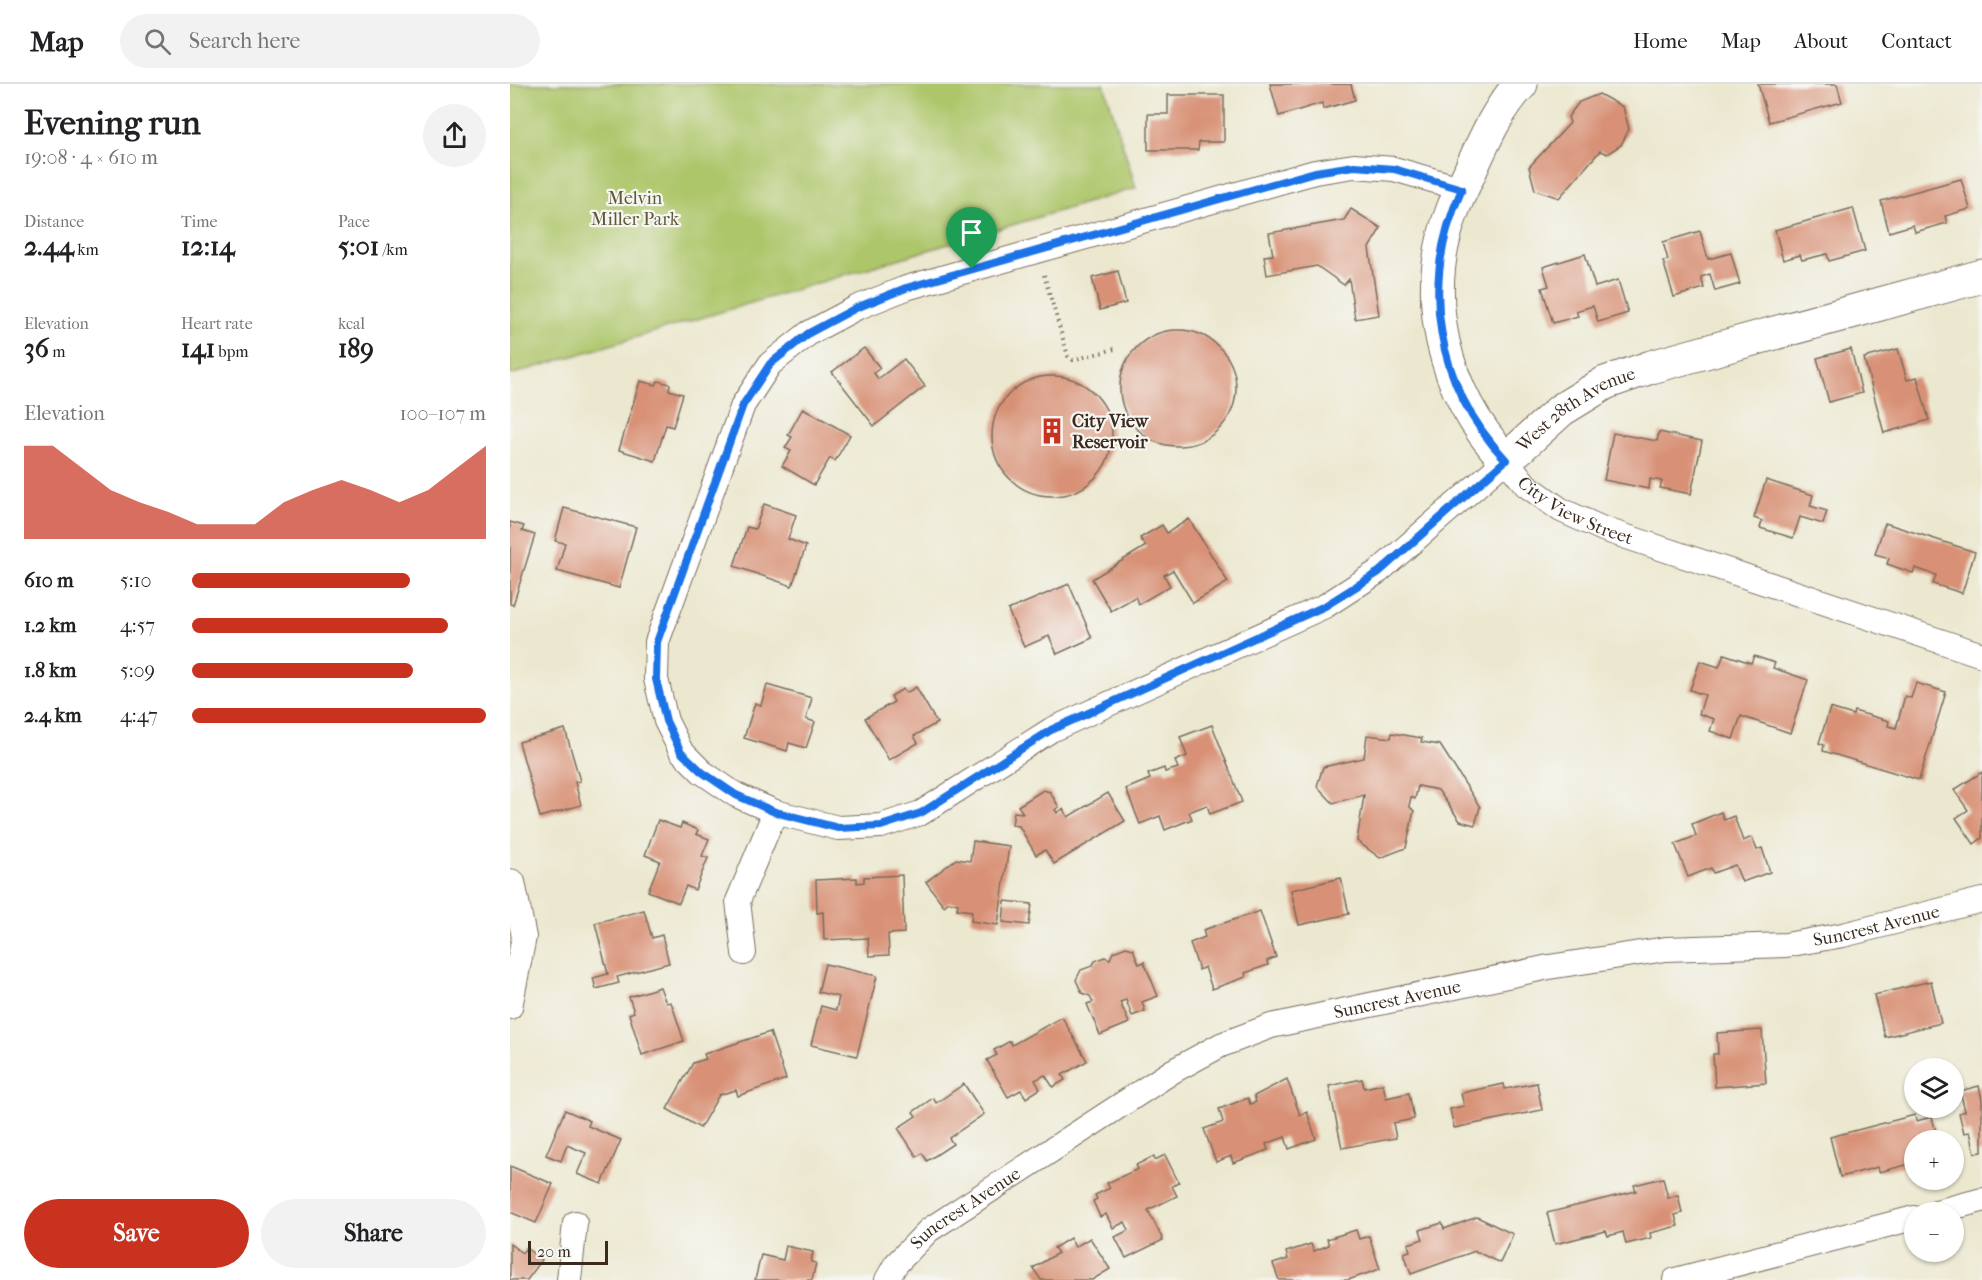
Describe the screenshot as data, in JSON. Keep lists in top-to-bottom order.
{
  "streets": {
    "street": ["West 28th Avenue", "City View Street", "Suncrest Avenue"]
  },
  "crossings": [
    ["West 28th Avenue", "City View Street"]
  ],
  "parks": ["Melvin Miller Park"],
  "places": {
    "building": ["City View Reservoir"]
  },
  "scale_bar": "20 m",
  "page": {
    "header": "Map",
    "search": "Search here",
    "nav": [
      "Home",
      "Map",
      "About",
      "Contact"
    ],
    "heading": ["Evening run", "19:08 · 4 × 610 m"],
    "stats": [
      ["Distance", "2.44 km"],
      ["Time", "12:14"],
      ["Pace", "5:01 /km"],
      ["Elevation", "36 m"],
      ["Heart rate", "141 bpm"],
      ["kcal", "189"]
    ],
    "chart": ["Elevation", "100–107 m"],
    "list": [
      {
        "name": "610 m",
        "note": "5:10"
      },
      {
        "name": "1.2 km",
        "note": "4:57"
      },
      {
        "name": "1.8 km",
        "note": "5:09"
      },
      {
        "name": "2.4 km",
        "note": "4:47"
      }
    ],
    "map_buttons": ["+", "−"],
    "buttons": ["Save", "Share"],
    "scale": "20 m"
  }
}
